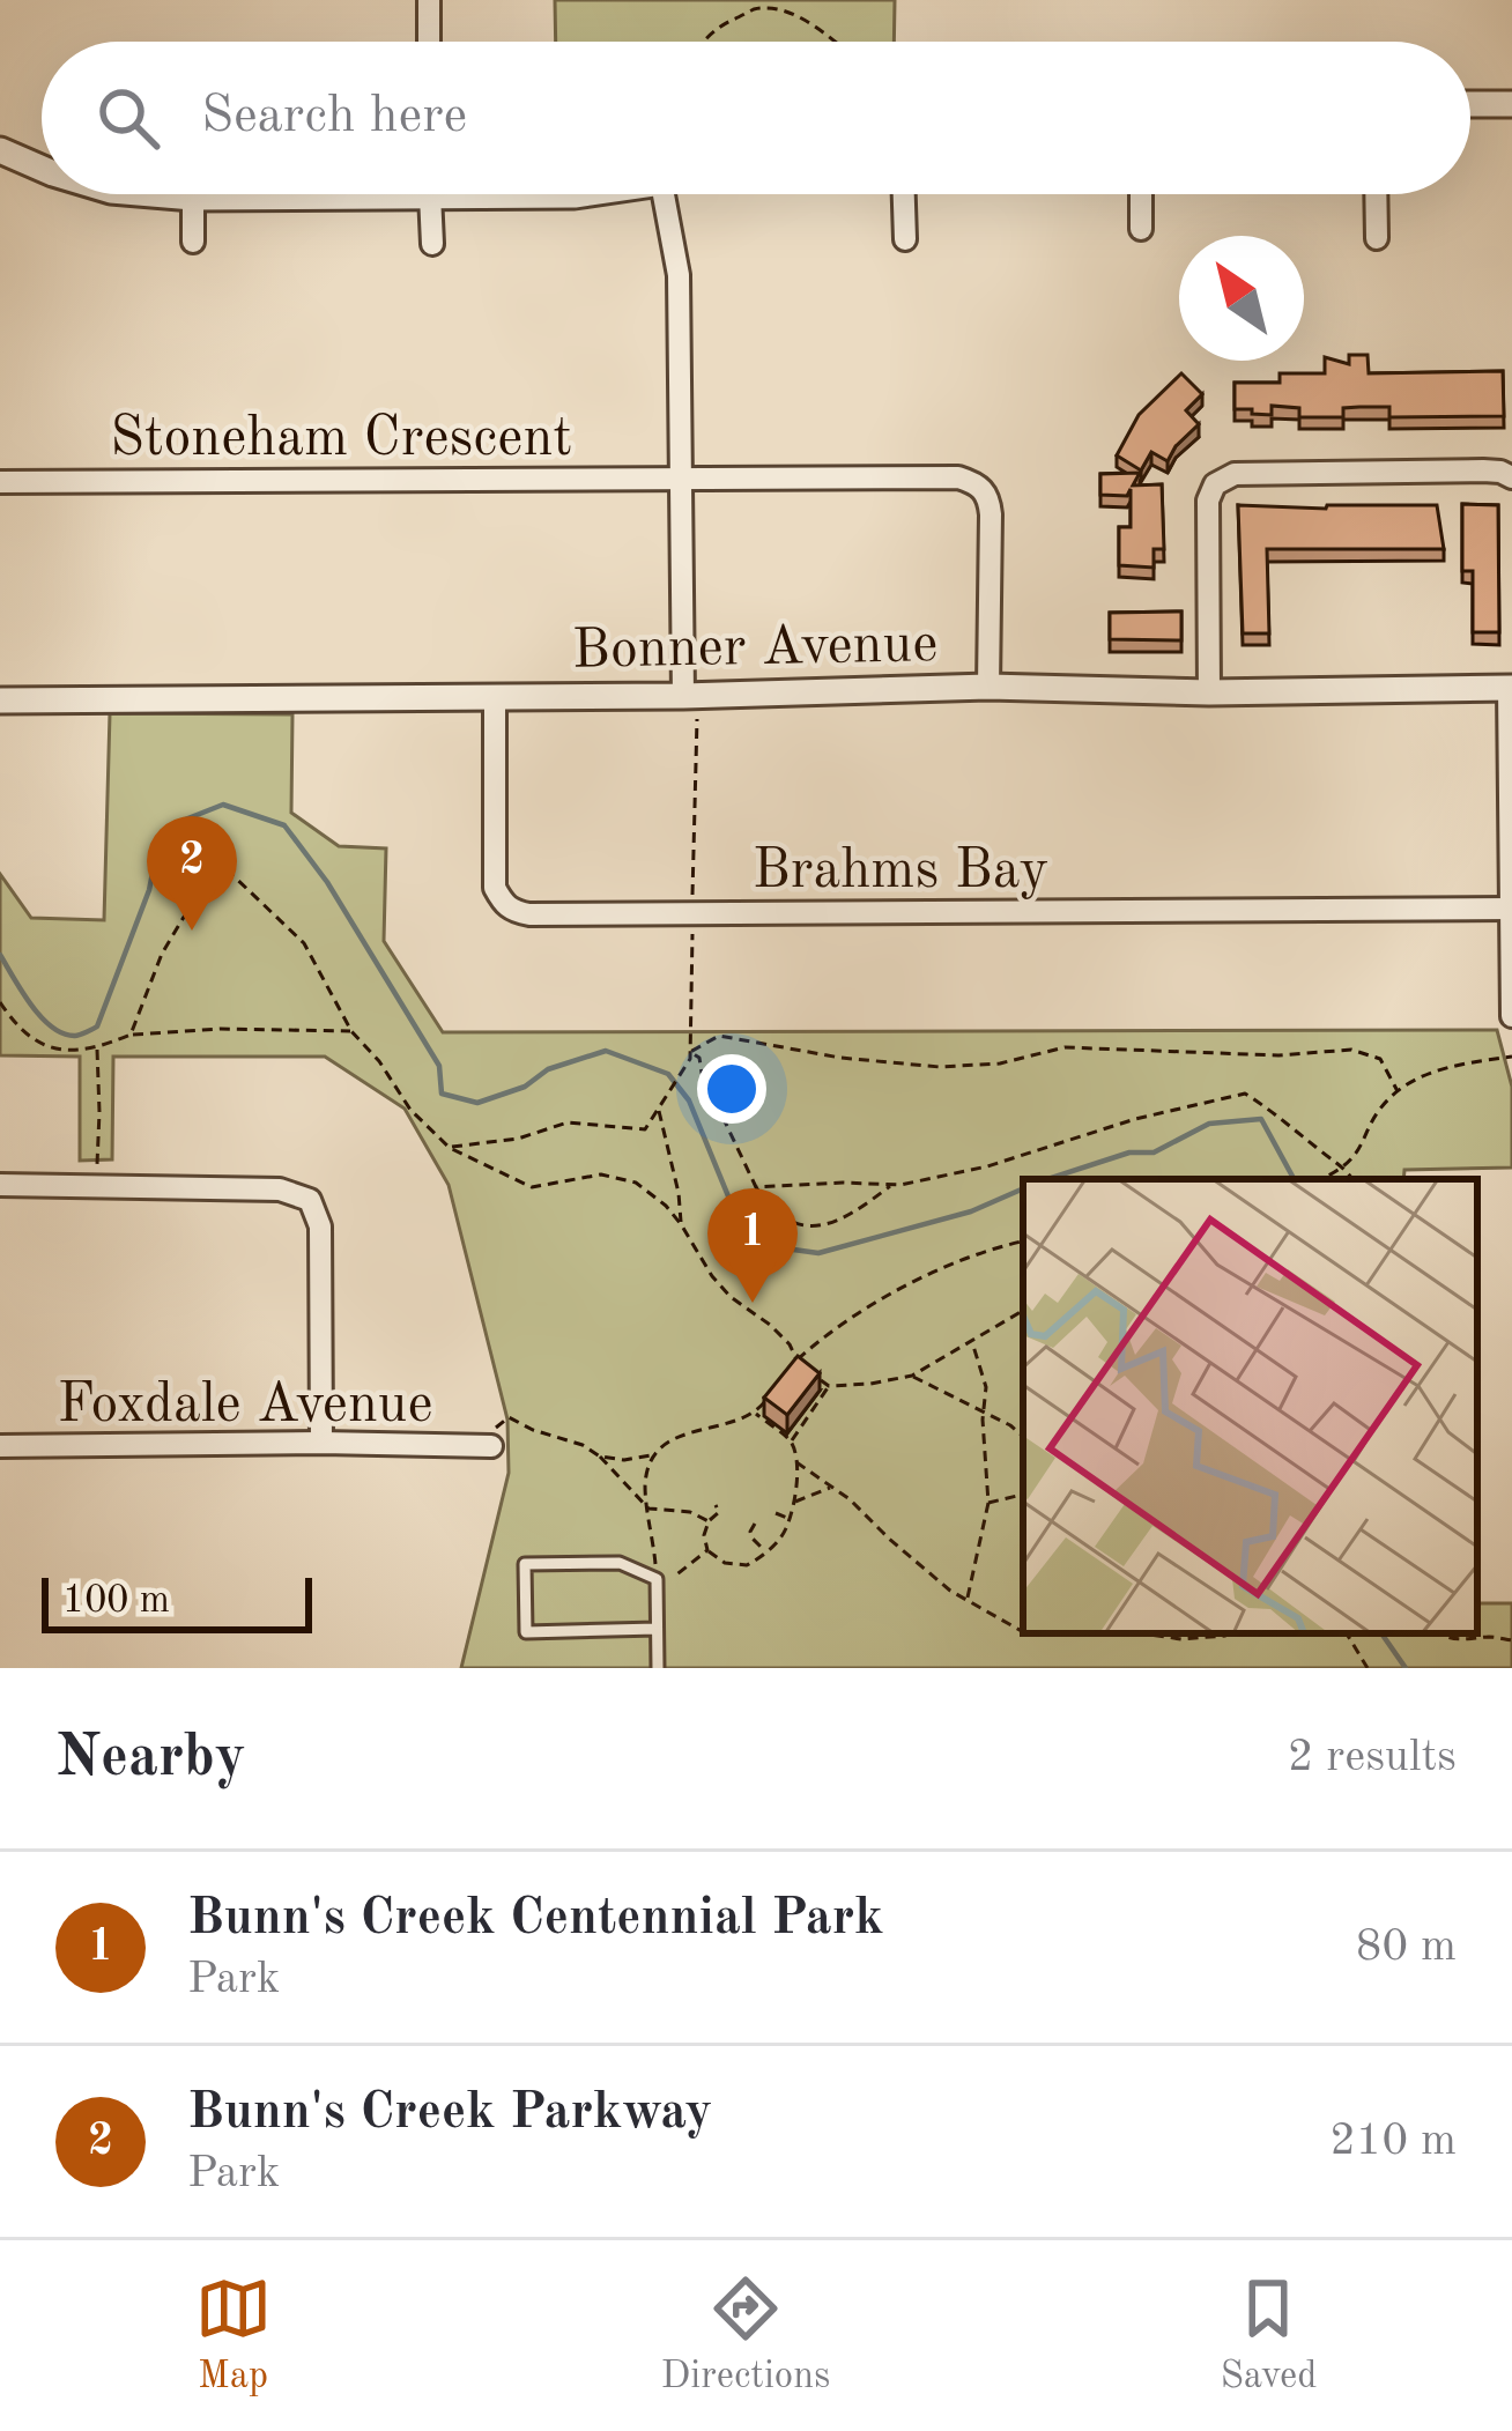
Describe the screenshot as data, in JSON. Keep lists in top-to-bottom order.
{
  "streets": {
    "street": [
      "Stoneham Crescent",
      "Bonner Avenue",
      "Brahms Bay",
      "Foxdale Avenue"
    ]
  },
  "crossings": [
    ["Stoneham Crescent", "Bonner Avenue"],
    ["Bonner Avenue", "Brahms Bay"]
  ],
  "scale_bar": "100 m",
  "north": "top left",
  "page": {
    "search": "Search here",
    "pins": ["2", "1"],
    "scale": "100 m",
    "heading": ["Nearby", "2 results"],
    "list": [
      {
        "mark": "1",
        "name": "Bunn's Creek Centennial Park",
        "note": "Park",
        "value": "80 m"
      },
      {
        "mark": "2",
        "name": "Bunn's Creek Parkway",
        "note": "Park",
        "value": "210 m"
      }
    ],
    "nav": ["Map", "Directions", "Saved"]
  }
}
